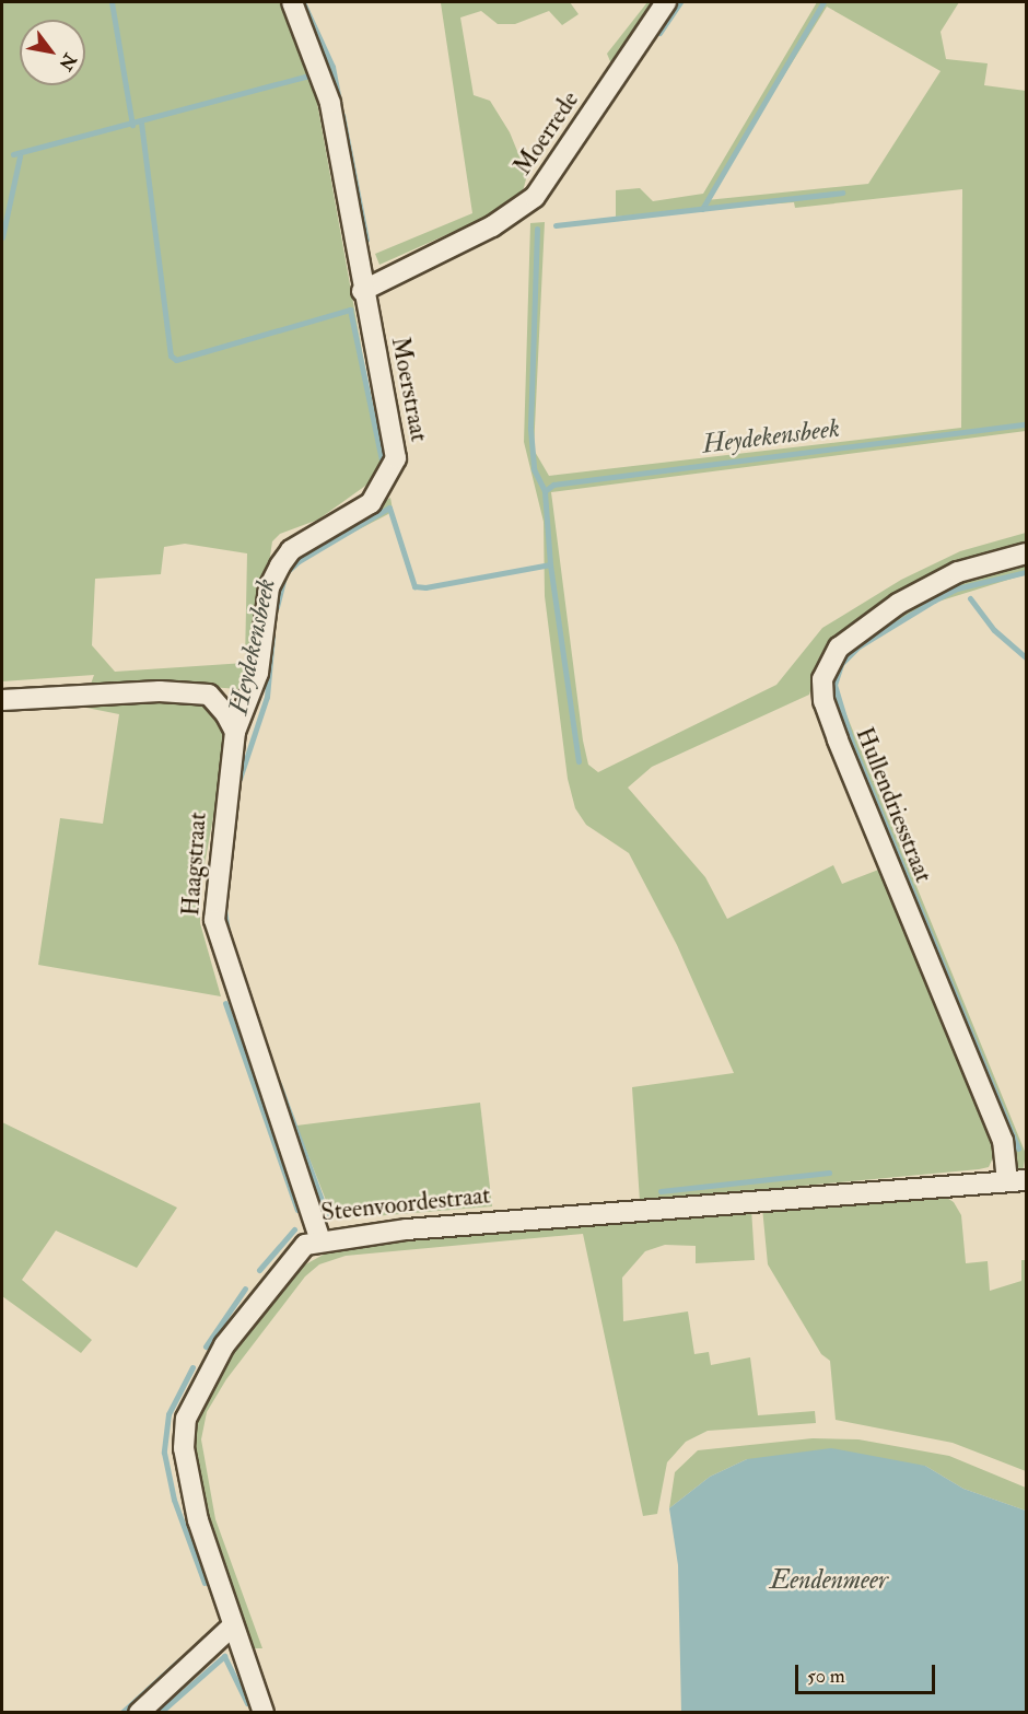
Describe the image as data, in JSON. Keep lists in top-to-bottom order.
{
  "streets": {
    "street": [
      "Moerrede",
      "Moerstraat",
      "Hullendriesstraat",
      "Haagstraat",
      "Steenvoordestraat"
    ]
  },
  "crossings": [
    ["Moerrede", "Moerstraat"],
    ["Moerstraat", "Haagstraat"],
    ["Hullendriesstraat", "Steenvoordestraat"],
    ["Haagstraat", "Steenvoordestraat"]
  ],
  "water": ["Heydekensbeek", "Eendenmeer"],
  "scale_bar": "50 m",
  "north": "bottom right"
}
